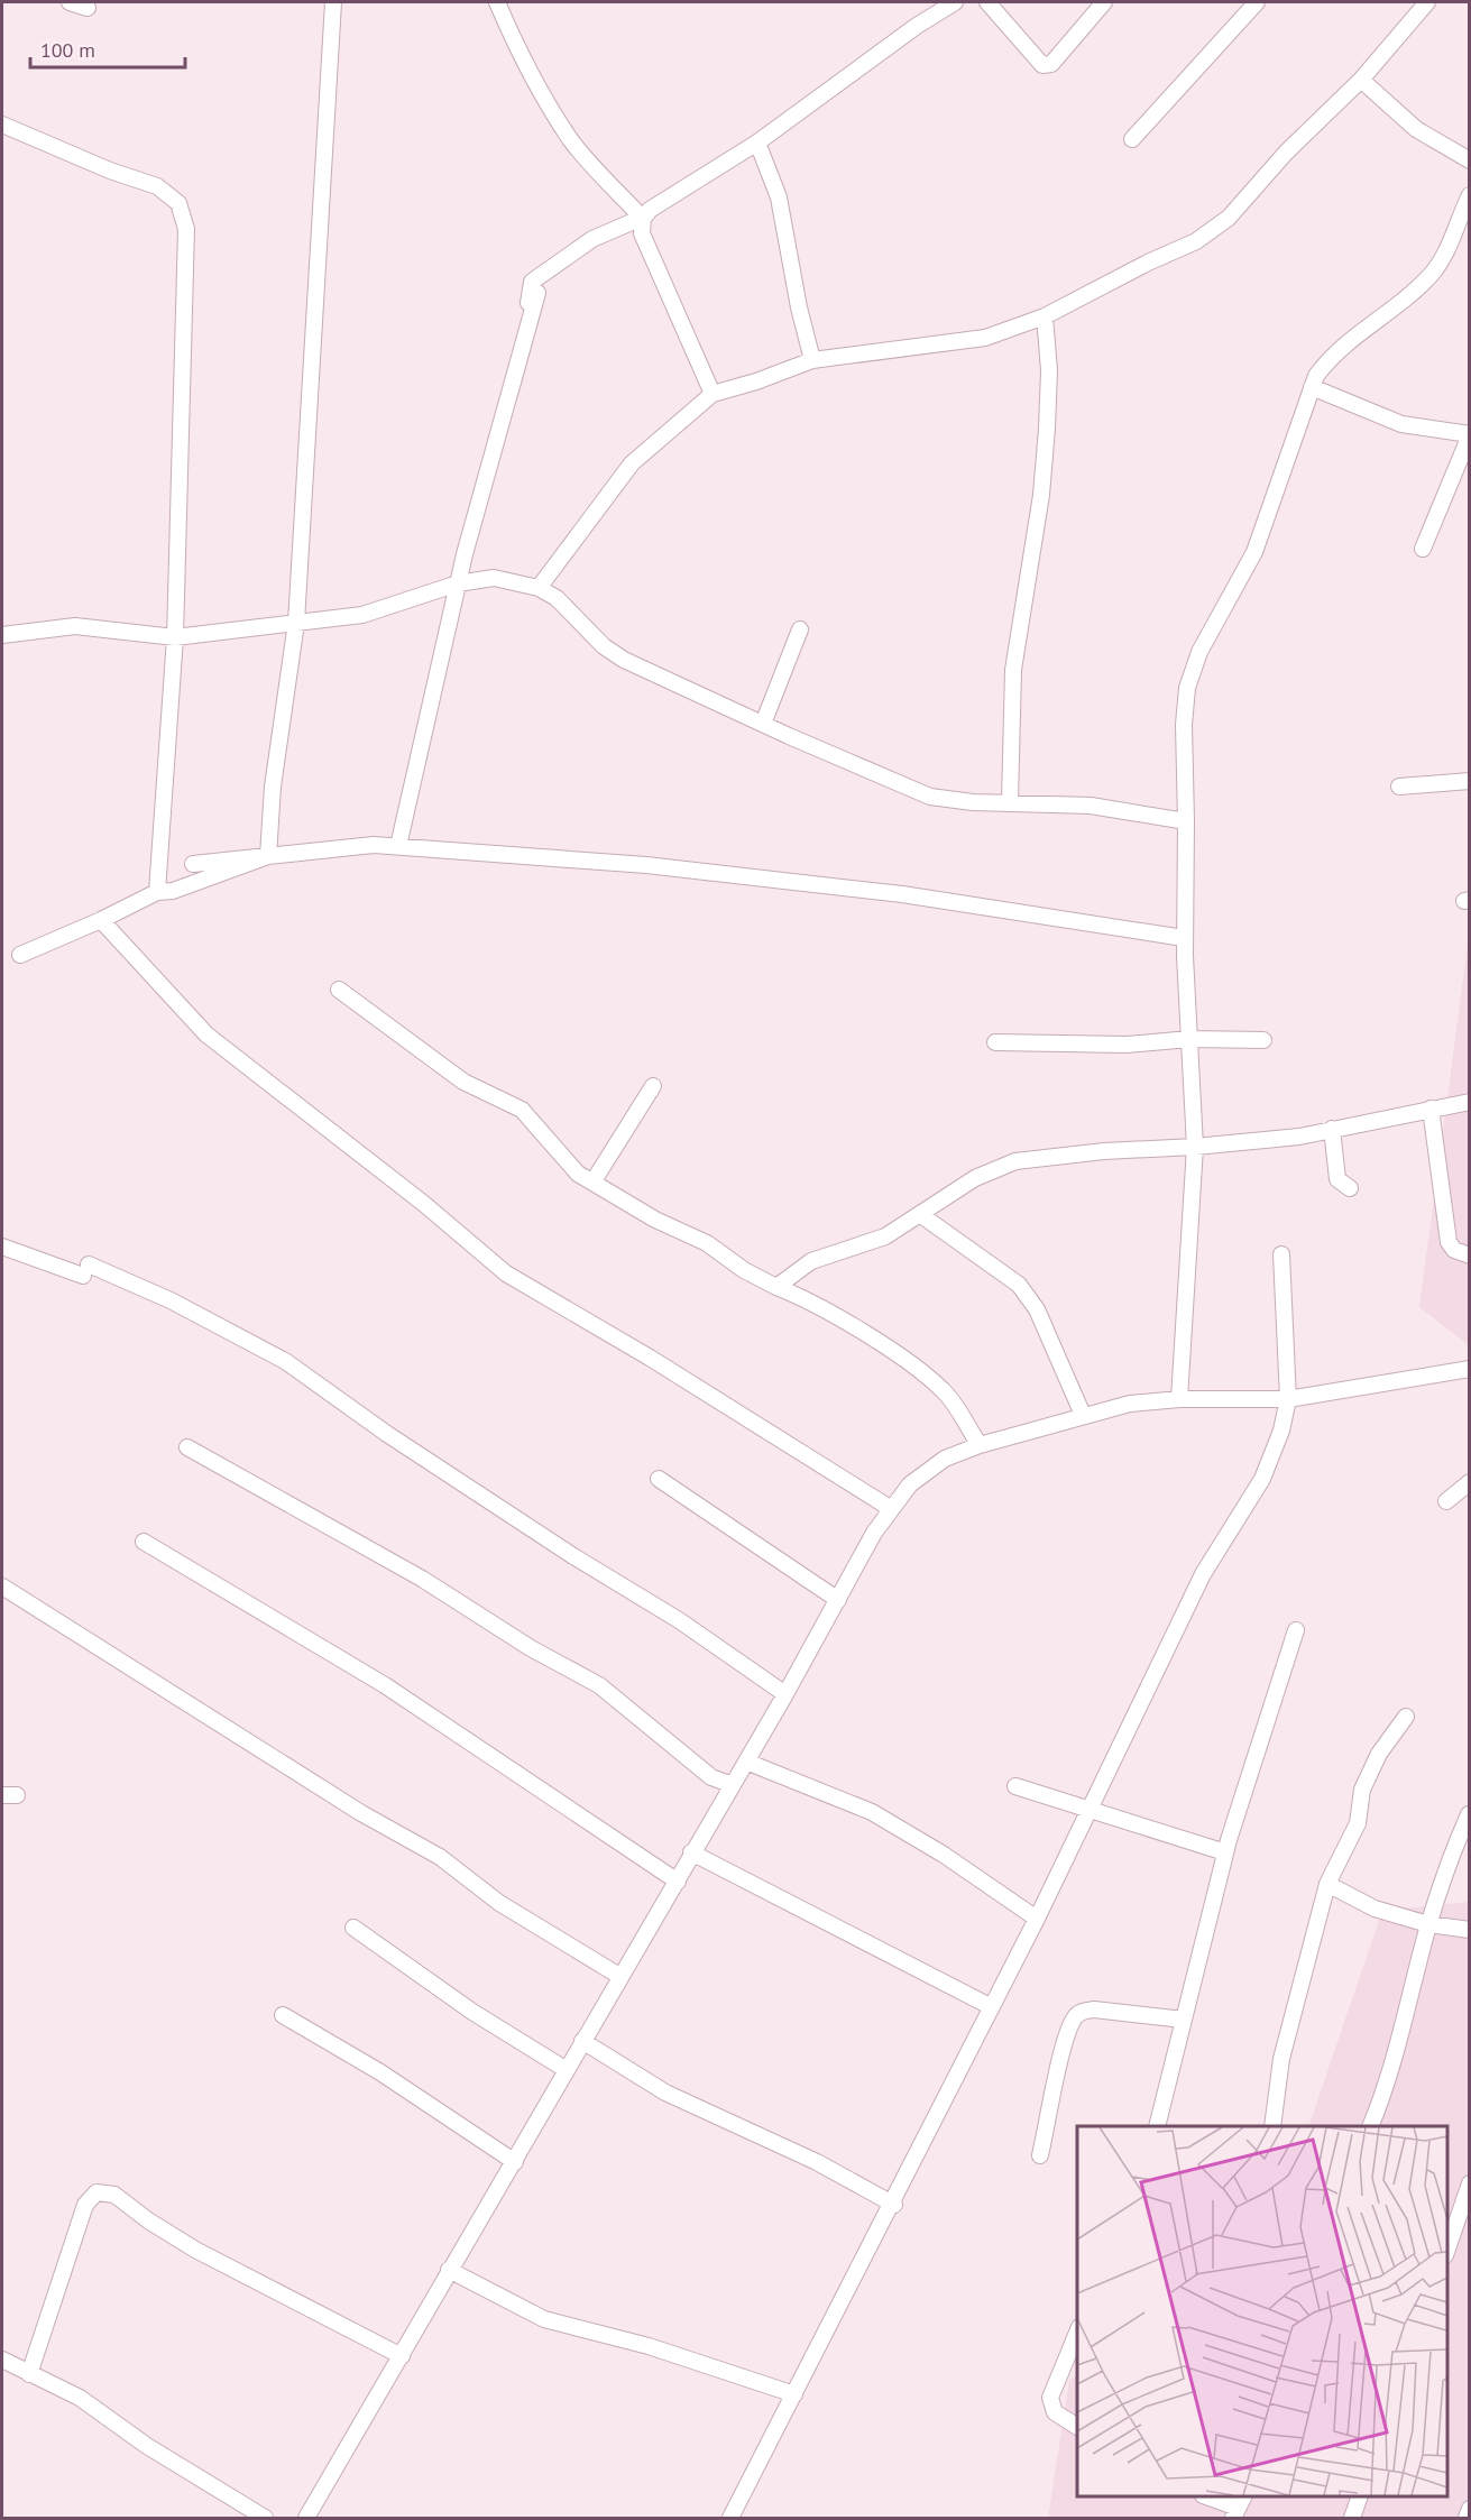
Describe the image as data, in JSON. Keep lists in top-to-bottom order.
{
  "scale_bar": "100 m"
}
